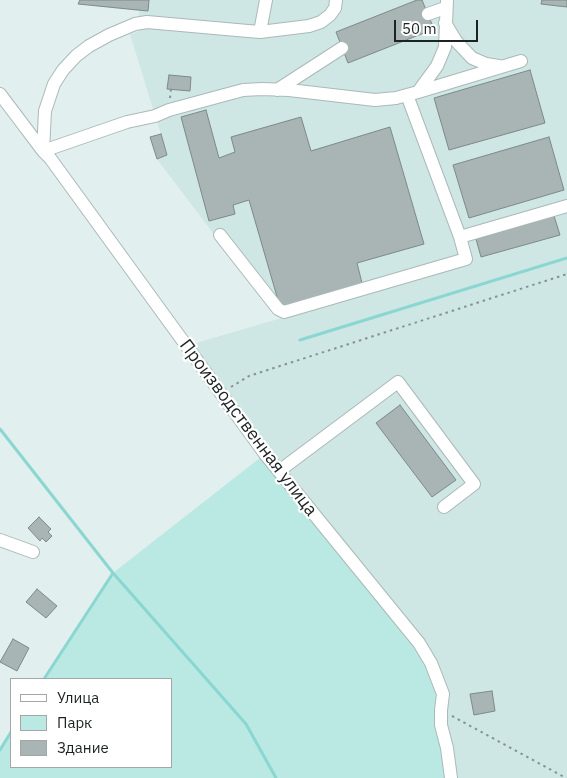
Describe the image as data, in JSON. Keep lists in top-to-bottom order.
{
  "streets": {
    "street": ["Производственная улица"]
  },
  "legend": ["Улица", "Парк", "Здание"],
  "scale_bar": "50 m"
}
